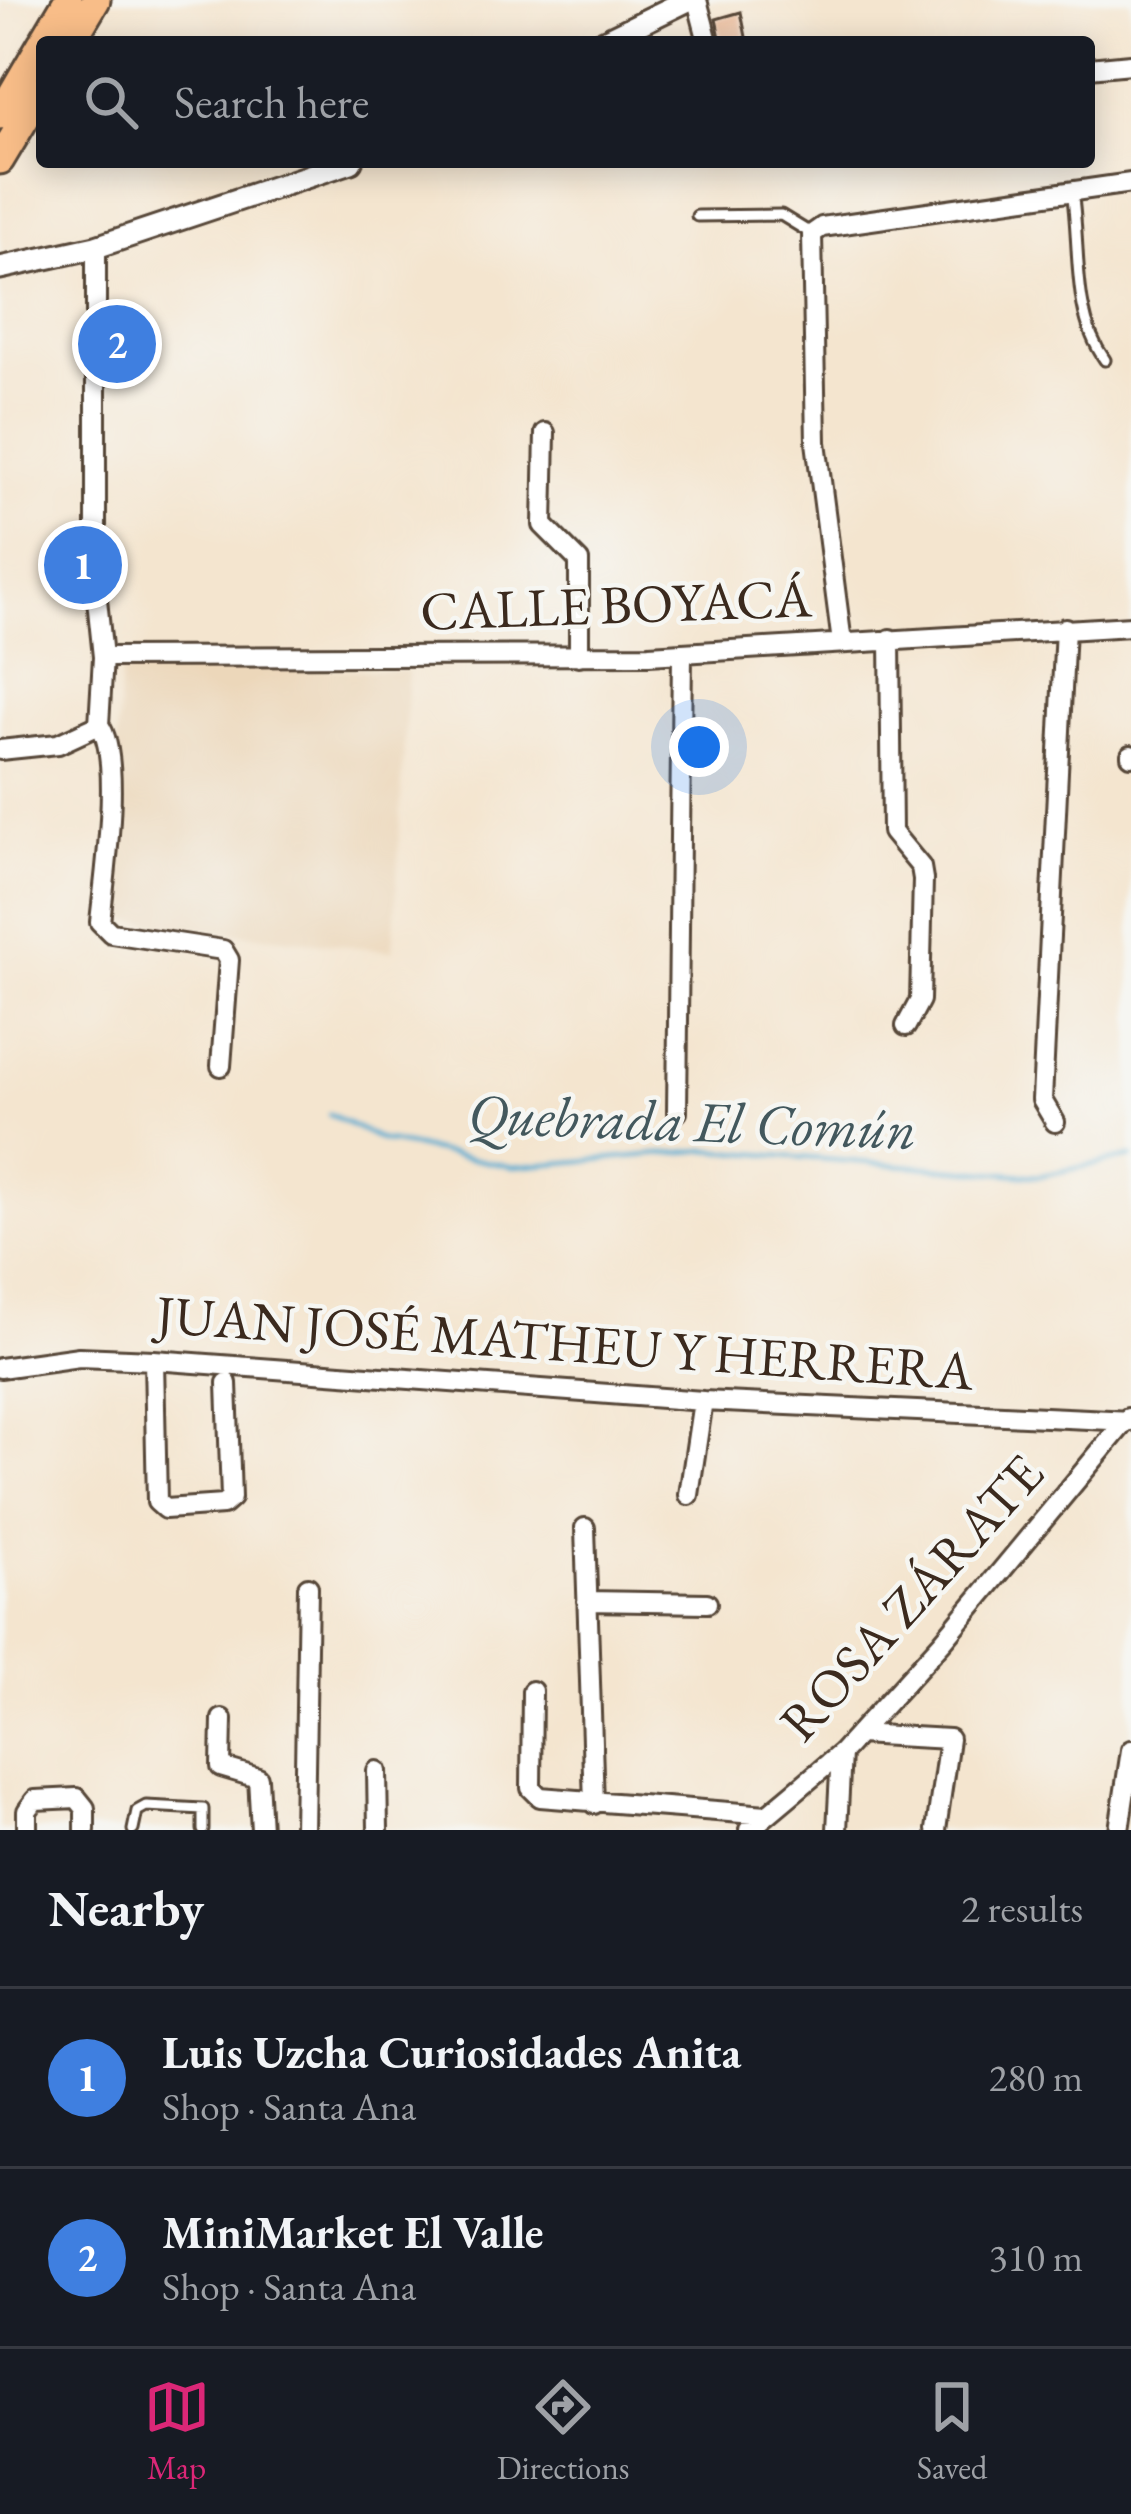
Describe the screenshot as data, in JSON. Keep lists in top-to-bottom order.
{
  "streets": {
    "street": ["CALLE BOYACÁ", "JUAN JOSÉ MATHEU Y HERRERA", "ROSA ZÁRATE"]
  },
  "crossings": [
    ["JUAN JOSÉ MATHEU Y HERRERA", "ROSA ZÁRATE"]
  ],
  "water": ["Quebrada El Común"],
  "page": {
    "search": "Search here",
    "pins": ["2", "1"],
    "heading": ["Nearby", "2 results"],
    "list": [
      {
        "mark": "1",
        "name": "Luis Uzcha Curiosidades Anita",
        "note": "Shop · Santa Ana",
        "value": "280 m"
      },
      {
        "mark": "2",
        "name": "MiniMarket El Valle",
        "note": "Shop · Santa Ana",
        "value": "310 m"
      }
    ],
    "nav": ["Map", "Directions", "Saved"]
  }
}
